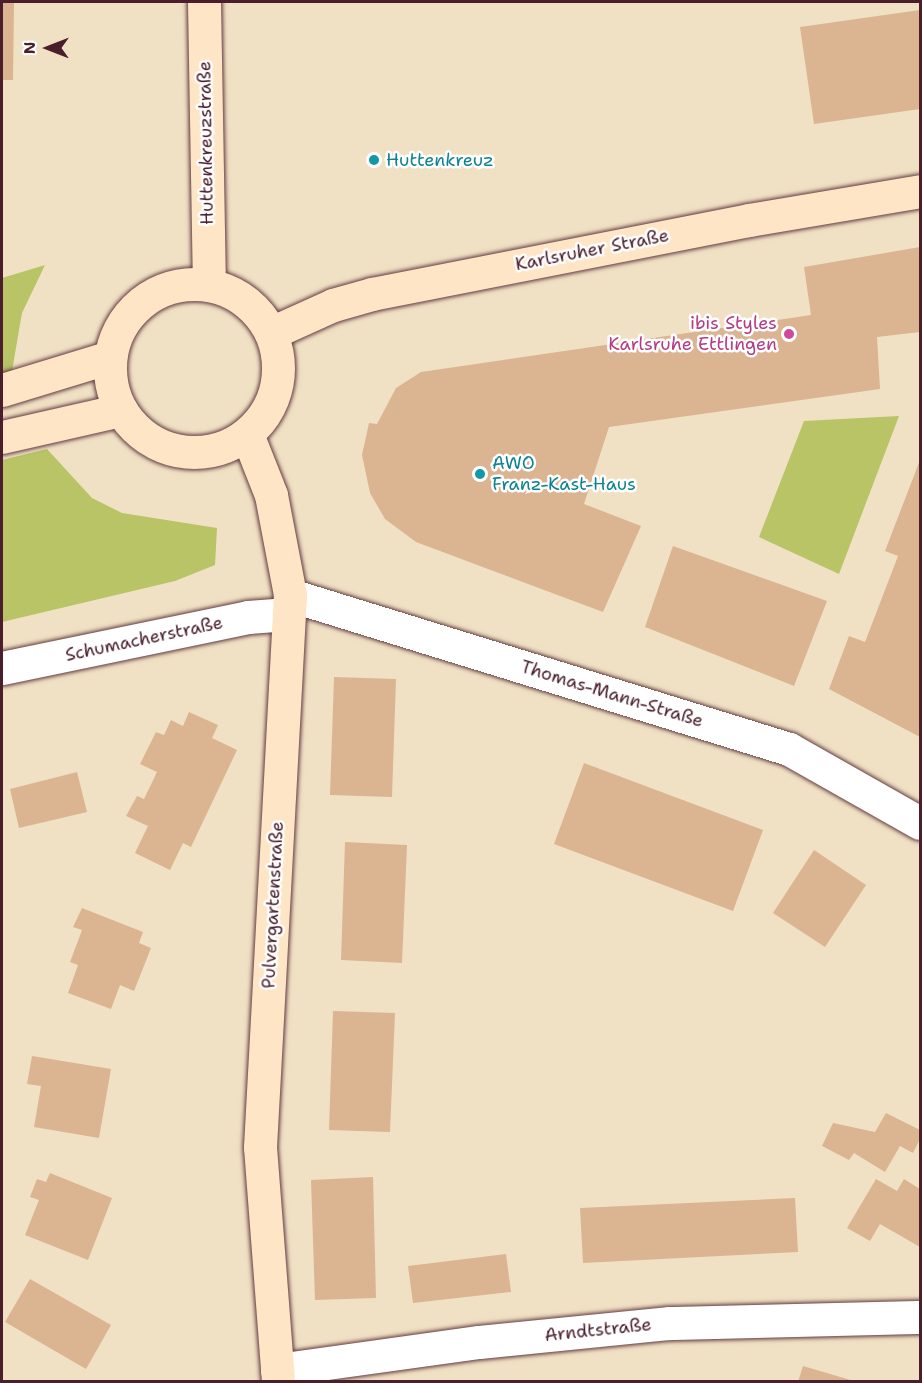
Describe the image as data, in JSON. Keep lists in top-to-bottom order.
{
  "streets": {
    "main road": ["Huttenkreuzstraße", "Karlsruher Straße", "Pulvergartenstraße"],
    "street": ["Schumacherstraße", "Thomas-Mann-Straße", "Arndtstraße"]
  },
  "crossings": [
    ["Huttenkreuzstraße", "Karlsruher Straße"],
    ["Huttenkreuzstraße", "Pulvergartenstraße"],
    ["Karlsruher Straße", "Pulvergartenstraße"],
    ["Schumacherstraße", "Thomas-Mann-Straße"],
    ["Schumacherstraße", "Pulvergartenstraße"],
    ["Thomas-Mann-Straße", "Pulvergartenstraße"],
    ["Pulvergartenstraße", "Arndtstraße"]
  ],
  "places": ["Huttenkreuz", "ibis Styles Karlsruhe Ettlingen", "AWO Franz-Kast-Haus"],
  "north": "left"
}
